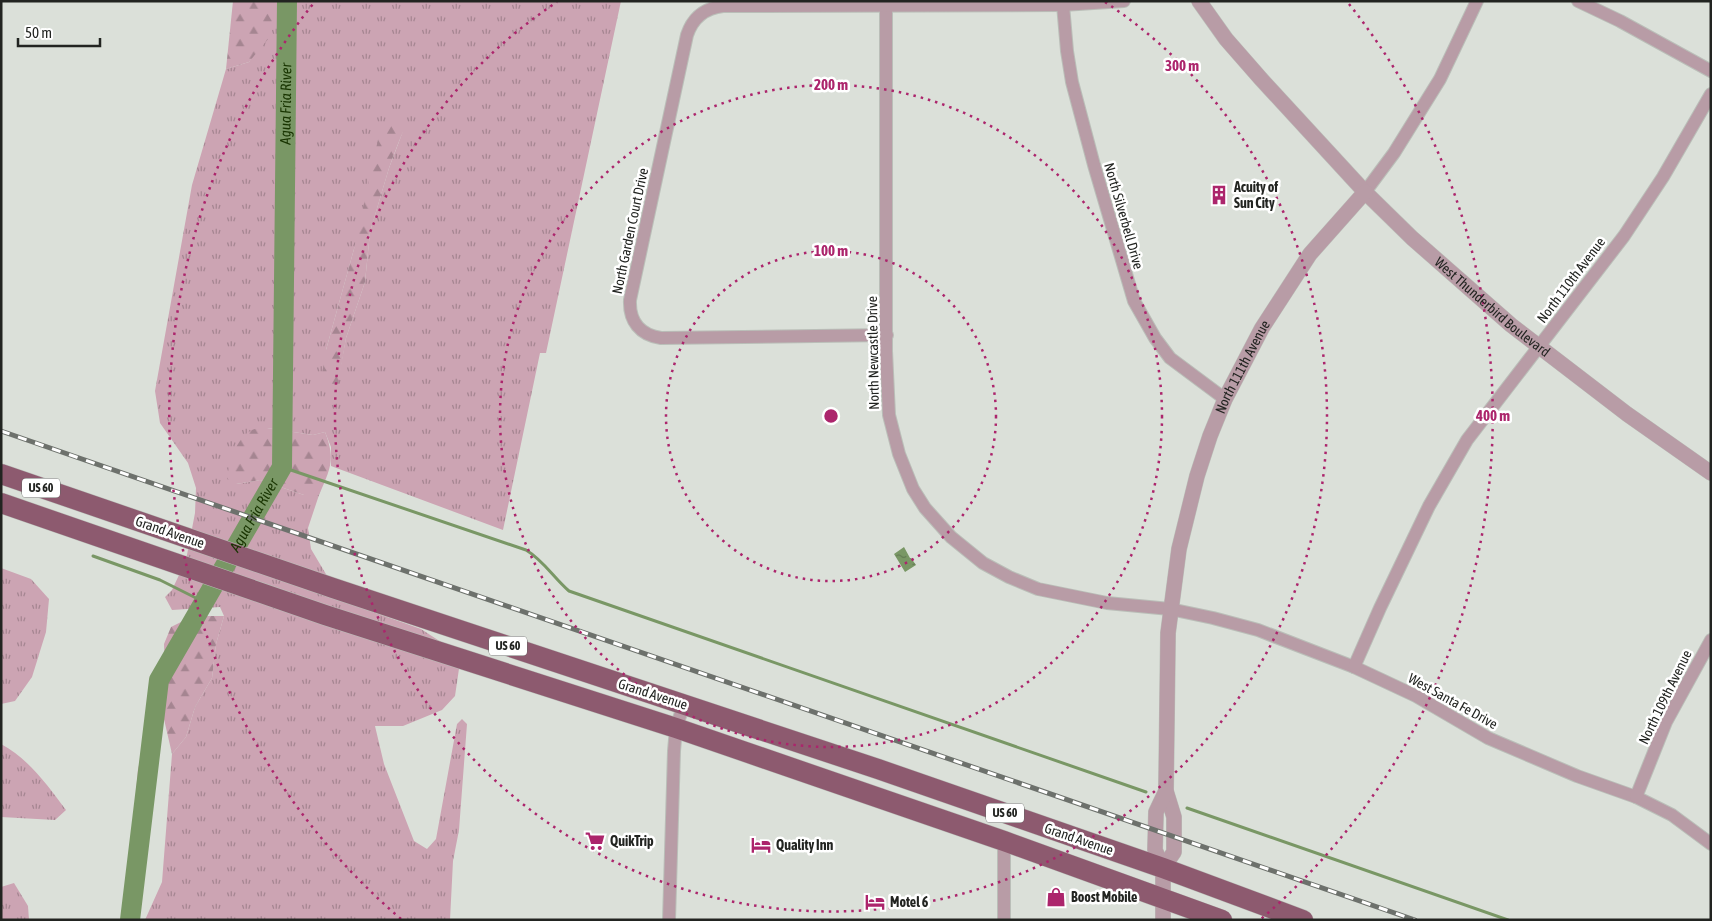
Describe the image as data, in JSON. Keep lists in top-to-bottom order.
{
  "streets": {
    "highway": ["US 60", "Grand Avenue"],
    "street": [
      "North Silverbell Drive",
      "North Garden Court Drive",
      "North 110th Avenue",
      "West Thunderbird Boulevard",
      "North Newcastle Drive",
      "North 111th Avenue",
      "North 109th Avenue",
      "West Santa Fe Drive"
    ]
  },
  "crossings": [
    ["North Silverbell Drive", "North 111th Avenue"],
    ["North Garden Court Drive", "North Newcastle Drive"],
    ["North 110th Avenue", "West Thunderbird Boulevard"],
    ["North 110th Avenue", "West Santa Fe Drive"],
    ["West Thunderbird Boulevard", "North 111th Avenue"],
    ["North Newcastle Drive", "North 111th Avenue"],
    ["North Newcastle Drive", "West Santa Fe Drive"],
    ["North 111th Avenue", "Grand Avenue"],
    ["North 111th Avenue", "West Santa Fe Drive"],
    ["North 109th Avenue", "West Santa Fe Drive"]
  ],
  "water": ["Agua Fria River"],
  "places": {
    "building": ["Acuity of Sun City"],
    "supermarket": ["QuikTrip"],
    "hotel": ["Quality Inn", "Motel 6"],
    "shop": ["Boost Mobile"]
  },
  "scale_bar": "50 m",
  "rings": [
    "300 m",
    "200 m",
    "100 m",
    "400 m"
  ]
}
